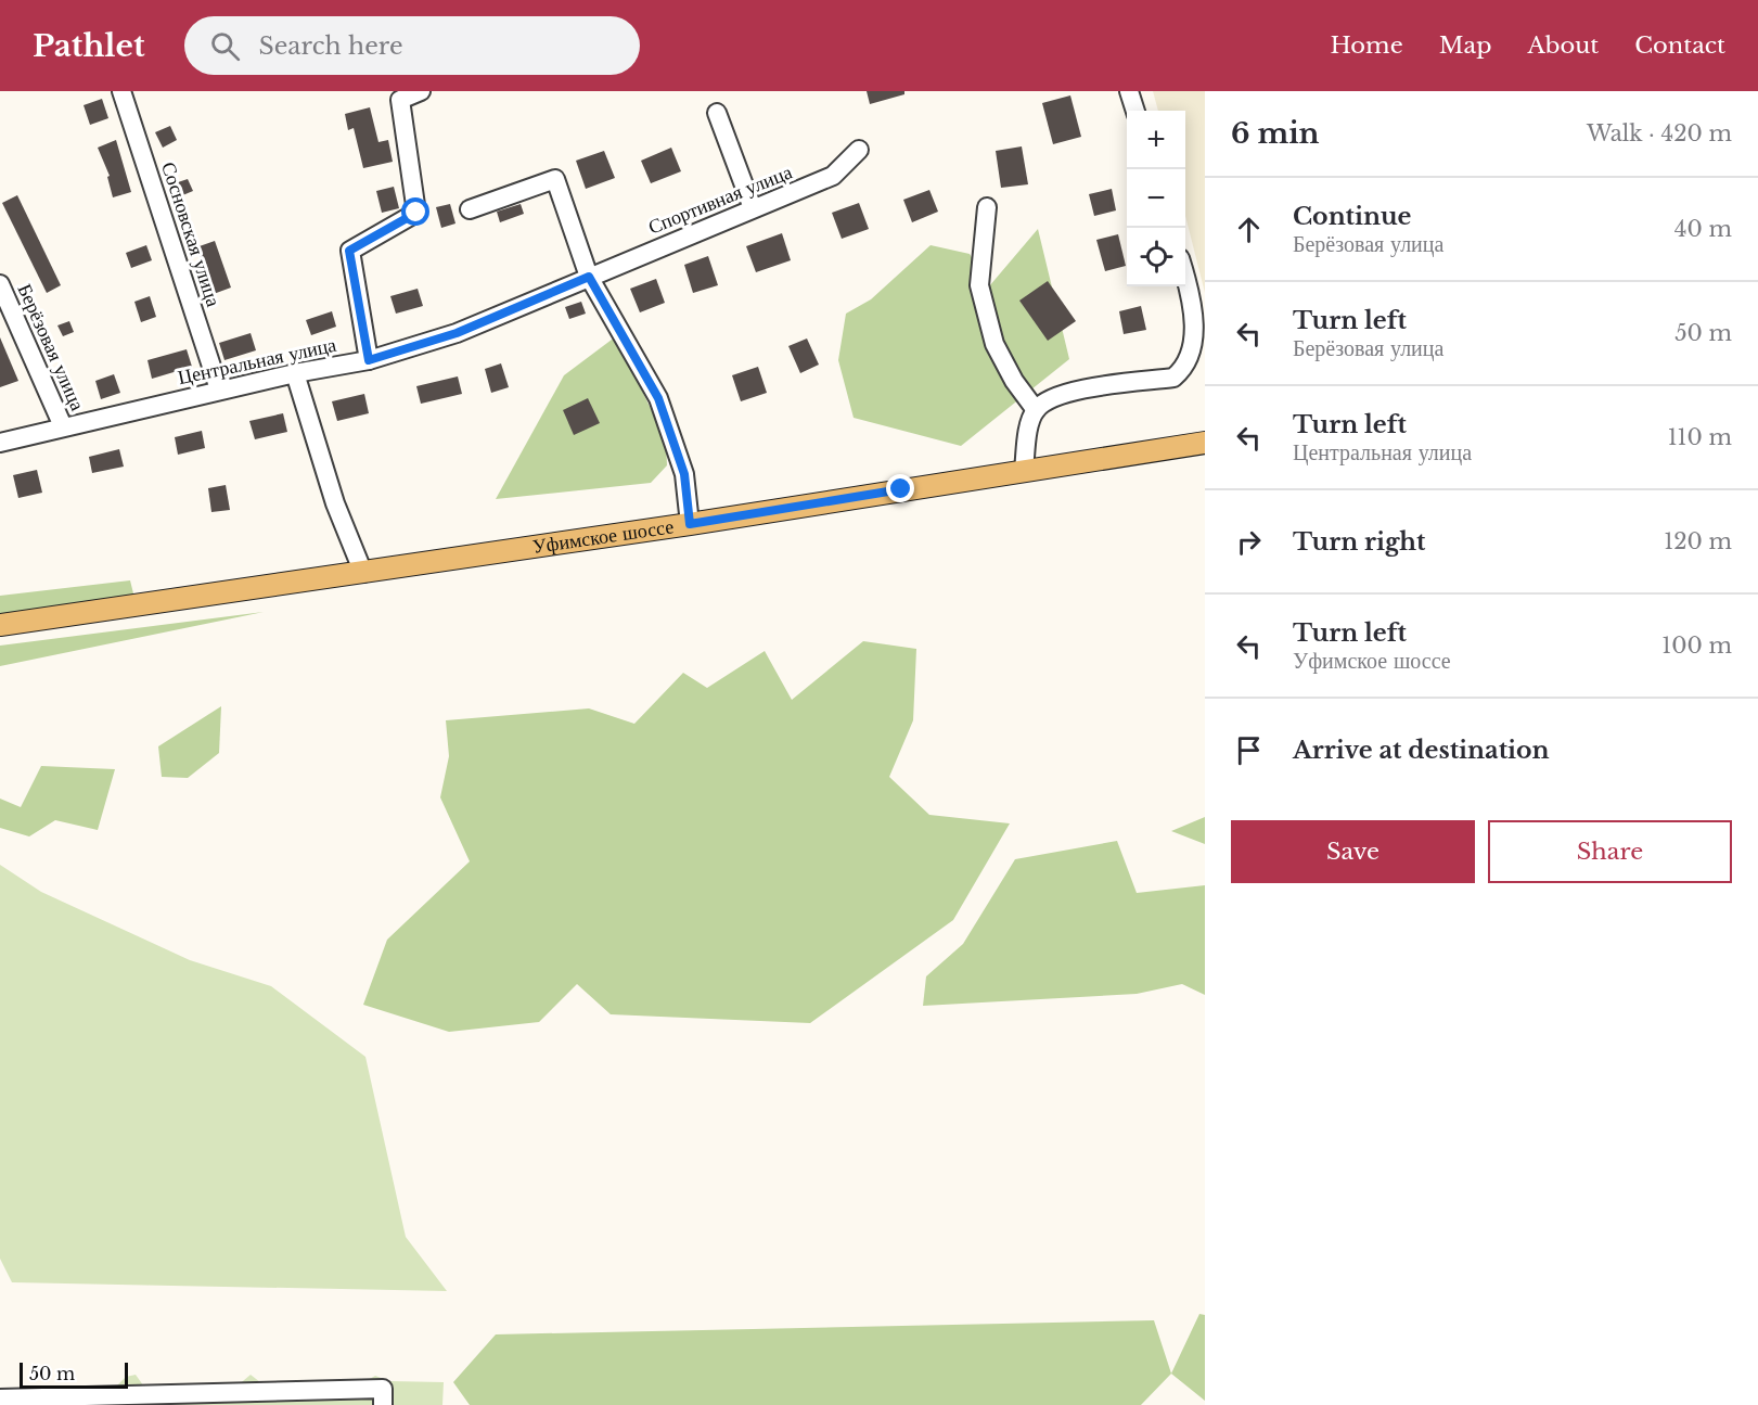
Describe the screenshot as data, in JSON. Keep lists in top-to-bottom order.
{
  "streets": {
    "main road": ["Уфимское шоссе"],
    "street": [
      "Спортивная улица",
      "Сосновская улица",
      "Берёзовая улица",
      "Центральная улица"
    ]
  },
  "crossings": [
    ["Спортивная улица", "Центральная улица"],
    ["Сосновская улица", "Центральная улица"],
    ["Берёзовая улица", "Центральная улица"]
  ],
  "scale_bar": "50 m",
  "page": {
    "header": "Pathlet",
    "search": "Search here",
    "nav": [
      "Home",
      "Map",
      "About",
      "Contact"
    ],
    "heading": ["6 min", "Walk · 420 m"],
    "map_buttons": ["+", "−"],
    "list": [
      ["Continue", "Берёзовая улица", "40 m"],
      ["Turn left", "Берёзовая улица", "50 m"],
      ["Turn left", "Центральная улица", "110 m"],
      ["Turn right", "120 m"],
      ["Turn left", "Уфимское шоссе", "100 m"],
      "Arrive at destination"
    ],
    "buttons": ["Save", "Share"],
    "scale": "50 m"
  }
}
